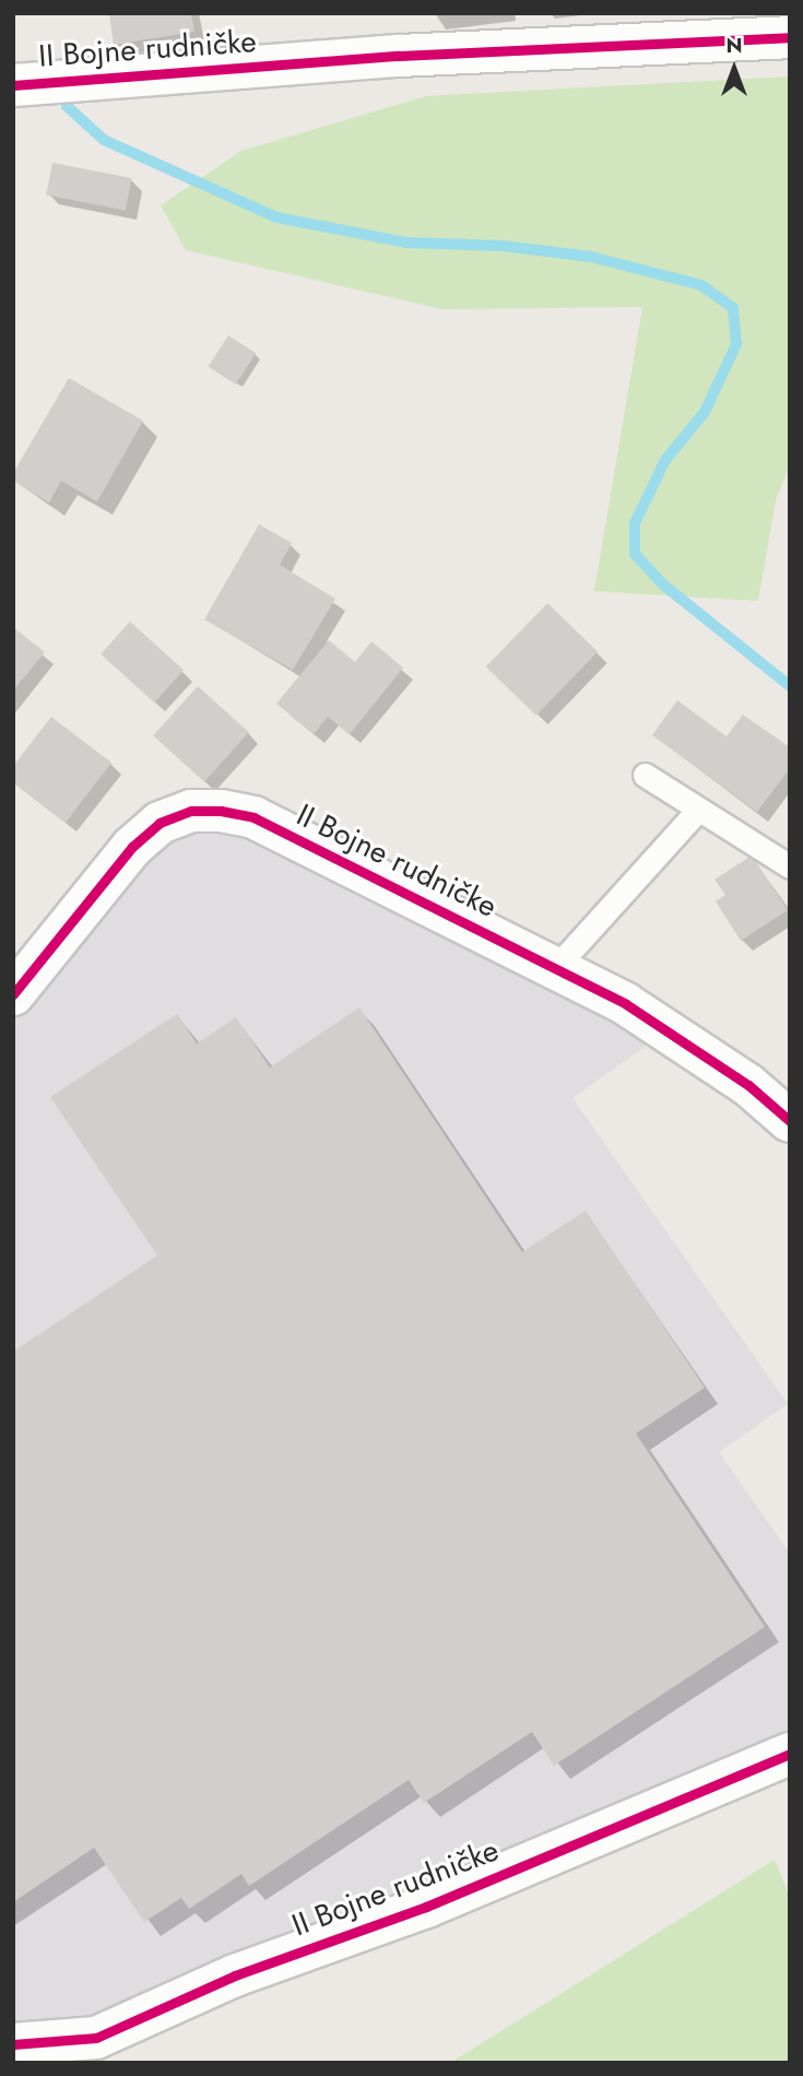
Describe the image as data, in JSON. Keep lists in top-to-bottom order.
{
  "streets": {
    "street": ["II Bojne rudničke"]
  },
  "north": "top"
}
